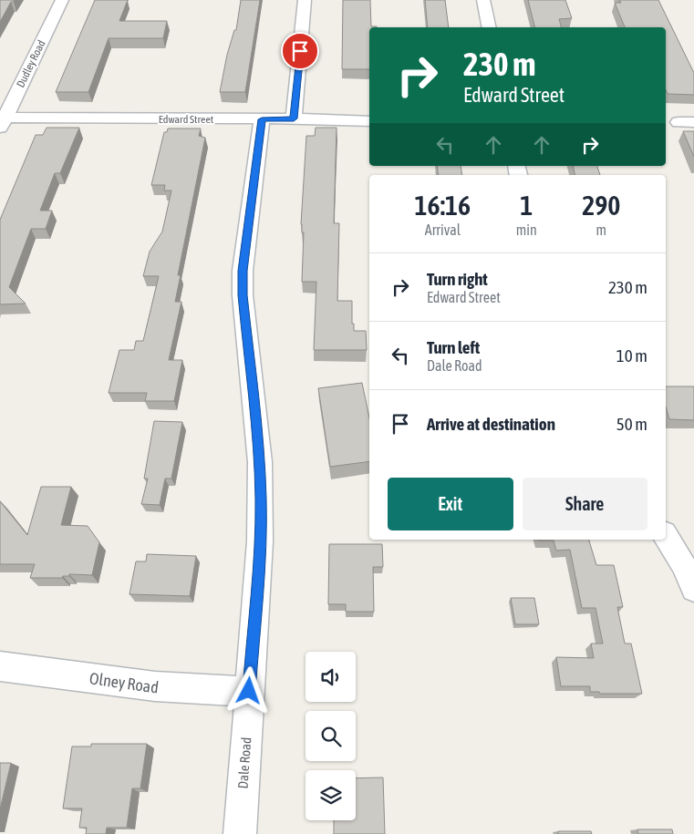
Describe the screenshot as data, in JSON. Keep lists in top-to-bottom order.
{
  "streets": {
    "street": [
      "Dudley Road",
      "Edward Street",
      "Olney Road",
      "Dale Road"
    ]
  },
  "crossings": [
    ["Dudley Road", "Edward Street"],
    ["Edward Street", "Dale Road"],
    ["Olney Road", "Dale Road"]
  ],
  "page": {
    "turn": ["230 m", "Edward Street"],
    "eta": [
      "16:16",
      "Arrival",
      "1",
      "min",
      "290",
      "m"
    ],
    "list": [
      {
        "name": "Turn right",
        "note": "Edward Street",
        "value": "230 m"
      },
      {
        "name": "Turn left",
        "note": "Dale Road",
        "value": "10 m"
      },
      {
        "name": "Arrive at destination",
        "value": "50 m"
      }
    ],
    "buttons": ["Exit", "Share"]
  }
}
